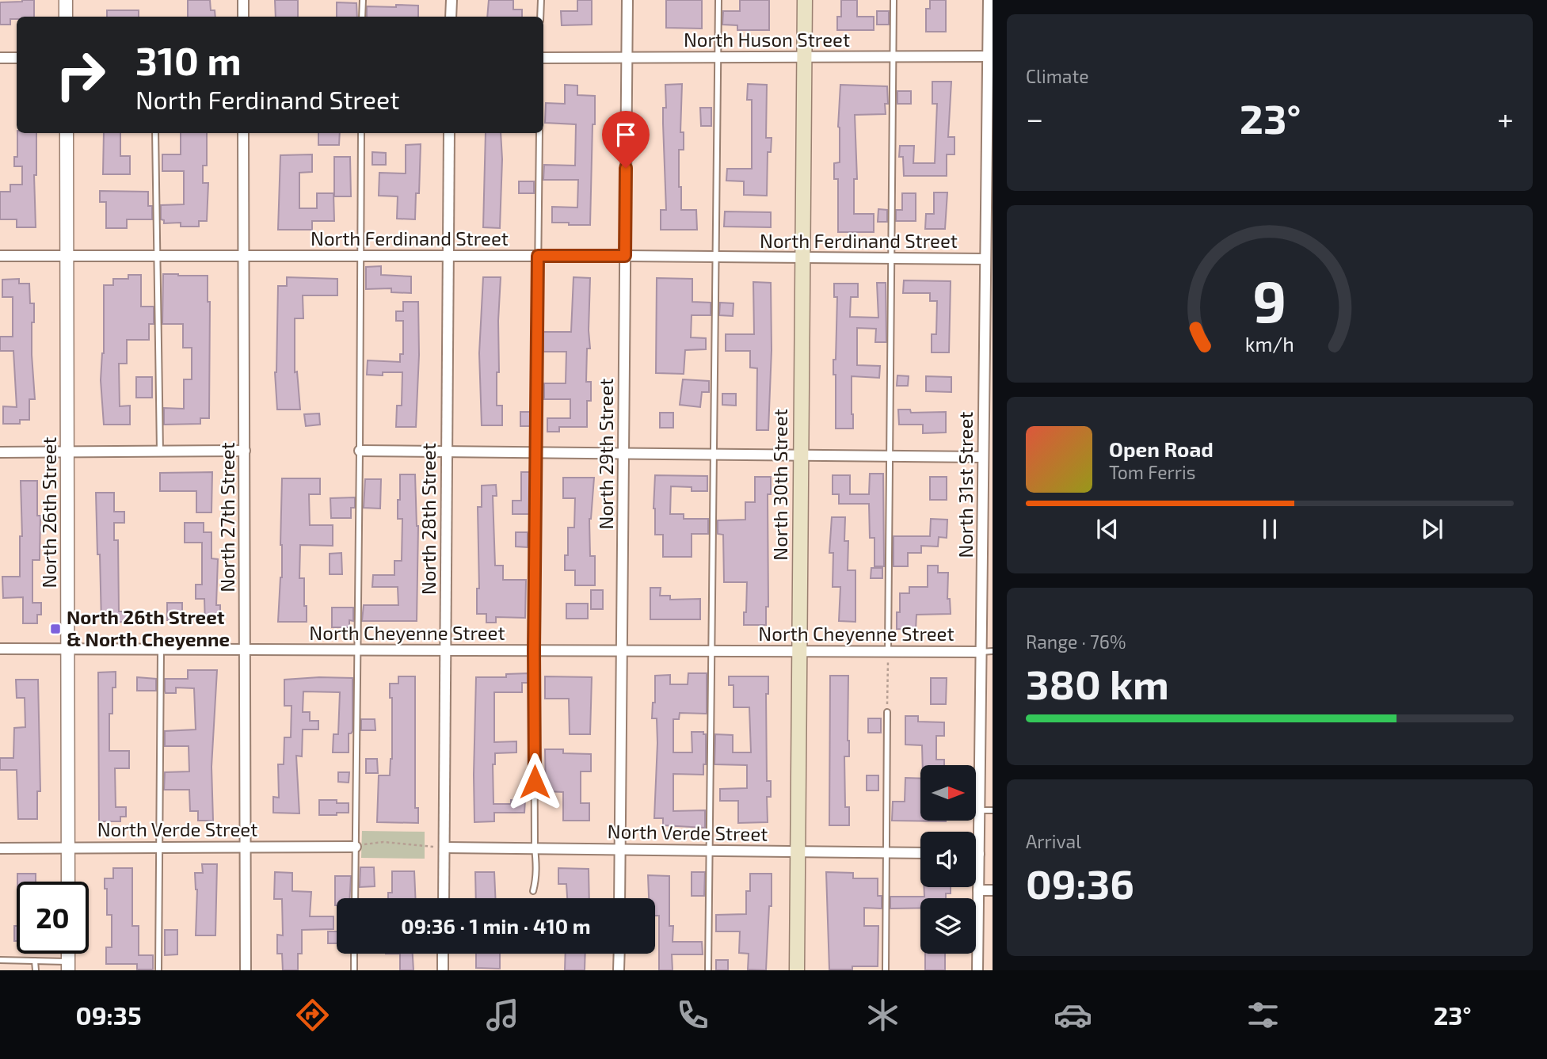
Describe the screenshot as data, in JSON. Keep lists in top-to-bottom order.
{
  "streets": {
    "main road": ["North 30th Street"],
    "street": [
      "North Huson Street",
      "North Ferdinand Street",
      "North 29th Street",
      "North 31st Street",
      "North 26th Street",
      "North 27th Street",
      "North 28th Street",
      "North Cheyenne Street",
      "North Verde Street"
    ]
  },
  "crossings": [
    ["North Huson Street", "North 29th Street"],
    ["North Huson Street", "North 30th Street"],
    ["North Huson Street", "North 31st Street"],
    ["North Ferdinand Street", "North 29th Street"],
    ["North Ferdinand Street", "North 30th Street"],
    ["North Ferdinand Street", "North 31st Street"],
    ["North Ferdinand Street", "North 26th Street"],
    ["North Ferdinand Street", "North 27th Street"],
    ["North Ferdinand Street", "North 28th Street"],
    ["North 29th Street", "North Cheyenne Street"],
    ["North 29th Street", "North Verde Street"],
    ["North 30th Street", "North Cheyenne Street"],
    ["North 30th Street", "North Verde Street"],
    ["North 31st Street", "North Cheyenne Street"],
    ["North 26th Street", "North Cheyenne Street"],
    ["North 26th Street", "North Verde Street"],
    ["North 27th Street", "North Cheyenne Street"],
    ["North 27th Street", "North Verde Street"],
    ["North 28th Street", "North Cheyenne Street"],
    ["North 28th Street", "North Verde Street"]
  ],
  "places": {
    "transit": ["North 26th Street & North Cheyenne"]
  },
  "north": "right",
  "page": {
    "tile": [
      "Climate",
      ["Range · 76%", "380 km"],
      ["Arrival", "09:36"]
    ],
    "turn": ["310 m", "North Ferdinand Street"],
    "heat": ["−", "23°", "+"],
    "song": ["Open Road", "Tom Ferris"],
    "limit": "20",
    "trip": "09:36 · 1 min · 410 m",
    "tabs": ["09:35", "23°"],
    "gauge": ["9", "km/h"]
  }
}
